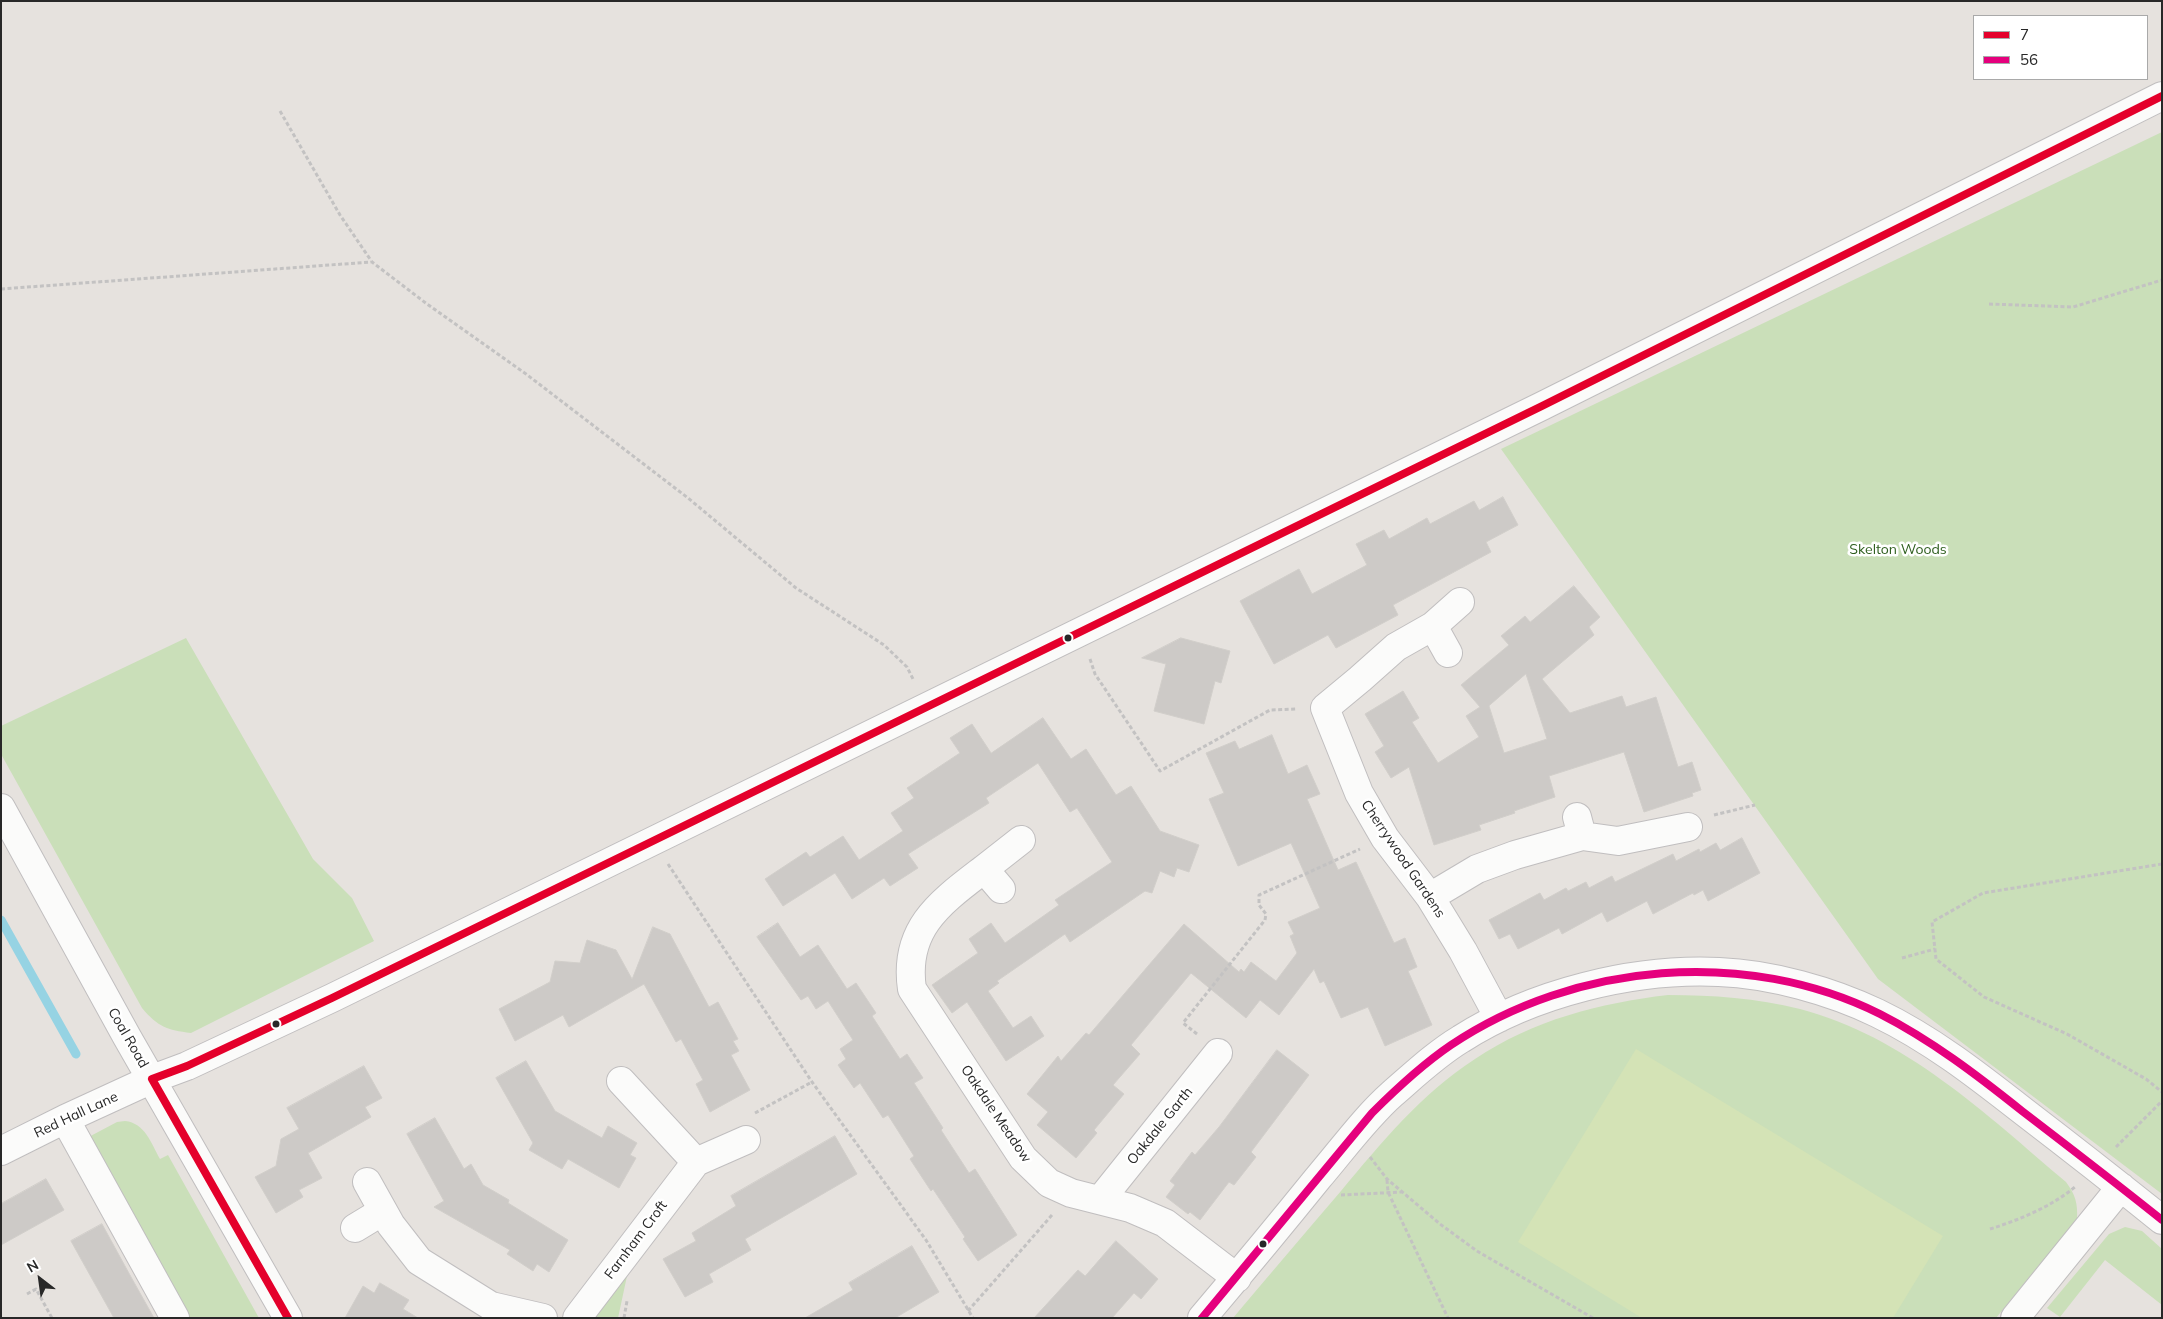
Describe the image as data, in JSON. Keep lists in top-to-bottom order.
{
  "streets": {
    "street": [
      "Cherrywood Gardens",
      "Coal Road",
      "Oakdale Meadow",
      "Red Hall Lane",
      "Oakdale Garth",
      "Farnham Croft"
    ]
  },
  "crossings": [
    ["Coal Road", "Red Hall Lane"],
    ["Oakdale Meadow", "Oakdale Garth"]
  ],
  "parks": ["Skelton Woods"],
  "lines": ["transit line 7", "transit line 56"],
  "legend": ["7", "56"],
  "north": "top left"
}
